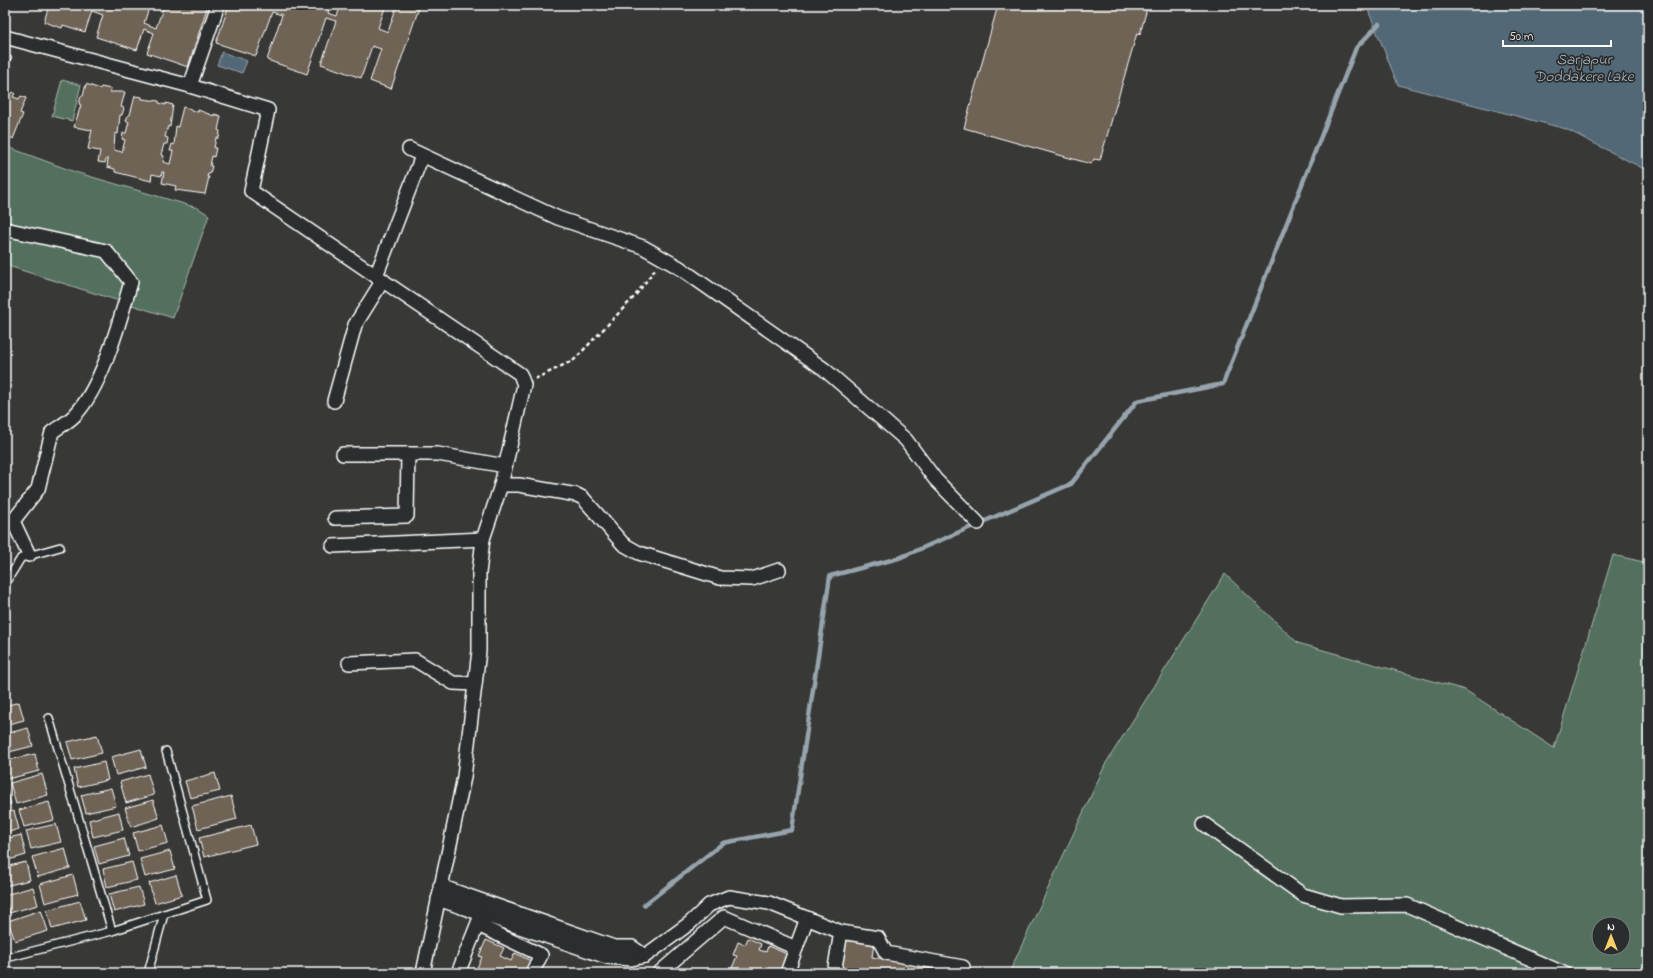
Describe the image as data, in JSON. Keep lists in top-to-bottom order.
{
  "water": ["Sarjapur Doddakere Lake"],
  "scale_bar": "50 m",
  "north": "top"
}
